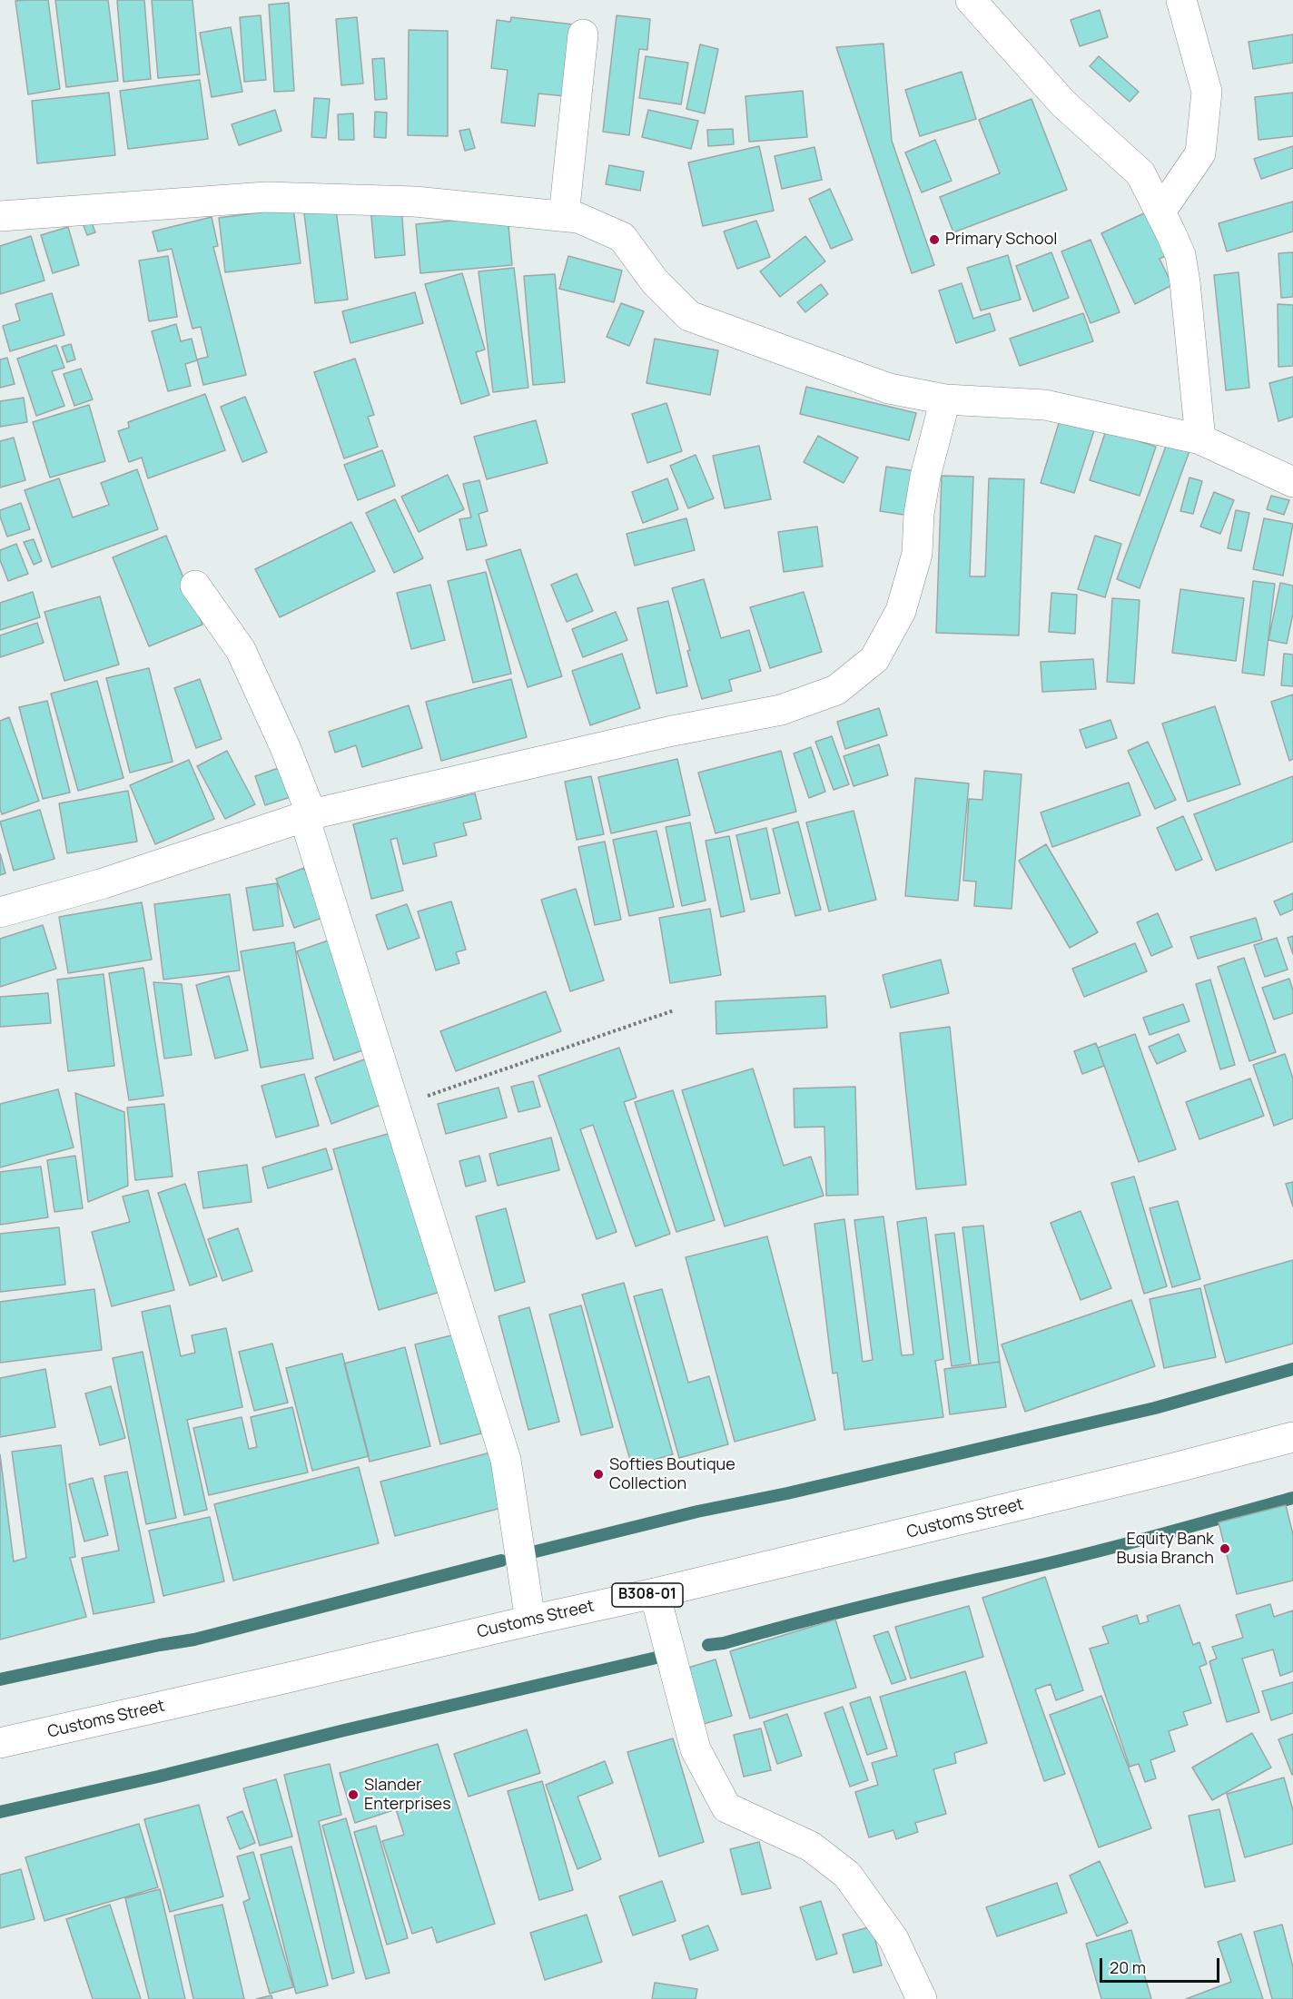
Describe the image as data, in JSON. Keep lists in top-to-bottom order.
{
  "streets": {
    "main road": ["Customs Street", "B308-01"]
  },
  "places": [
    "Primary School",
    "Softies Boutique Collection",
    "Equity Bank Busia Branch",
    "Slander Enterprises"
  ],
  "scale_bar": "20 m"
}
